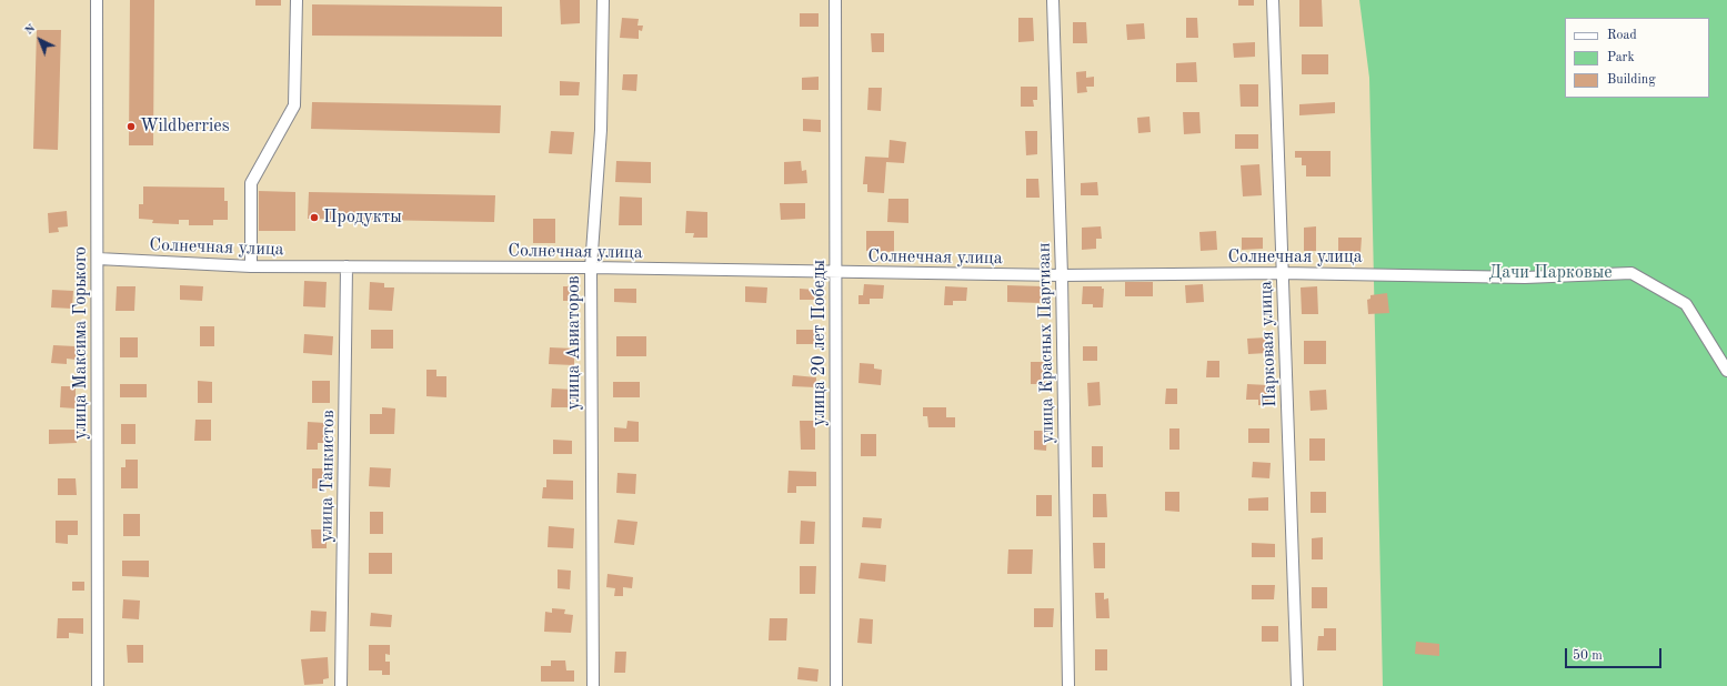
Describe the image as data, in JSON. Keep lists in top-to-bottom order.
{
  "streets": {
    "street": [
      "Солнечная улица",
      "улица Максима Горького",
      "улица Авиаторов",
      "улица 20 лет Победы",
      "улица Красных Партизан",
      "Парковая улица",
      "улица Танкистов"
    ]
  },
  "crossings": [
    ["Солнечная улица", "улица Максима Горького"],
    ["Солнечная улица", "улица Авиаторов"],
    ["Солнечная улица", "улица 20 лет Победы"],
    ["Солнечная улица", "улица Красных Партизан"],
    ["Солнечная улица", "Парковая улица"],
    ["Солнечная улица", "улица Танкистов"]
  ],
  "parks": ["Дачи Парковые"],
  "places": ["Wildberries", "Продукты"],
  "legend": ["Road", "Park", "Building"],
  "scale_bar": "50 m",
  "north": "top left"
}
